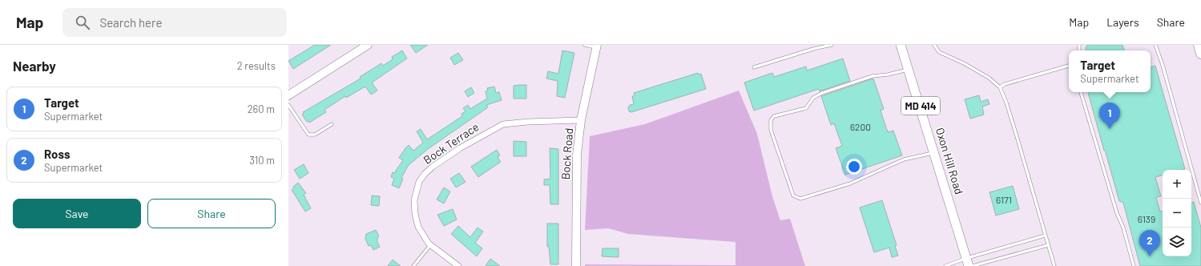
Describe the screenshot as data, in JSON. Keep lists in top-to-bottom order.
{
  "streets": {
    "main road": ["MD 414", "Bock Road", "Oxon Hill Road"],
    "street": ["Bock Terrace"]
  },
  "crossings": [
    ["Bock Terrace", "Bock Road"]
  ],
  "house_numbers": ["6200", "6171", "6139"],
  "page": {
    "header": "Map",
    "search": "Search here",
    "nav": ["Map", "Layers", "Share"],
    "heading": ["Nearby", "2 results"],
    "popup": ["Target", "Supermarket"],
    "list": [
      {
        "mark": "1",
        "name": "Target",
        "note": "Supermarket",
        "value": "260 m"
      },
      {
        "mark": "2",
        "name": "Ross",
        "note": "Supermarket",
        "value": "310 m"
      }
    ],
    "pins": ["1", "2"],
    "map_buttons": ["+", "−"],
    "buttons": ["Save", "Share"]
  }
}
